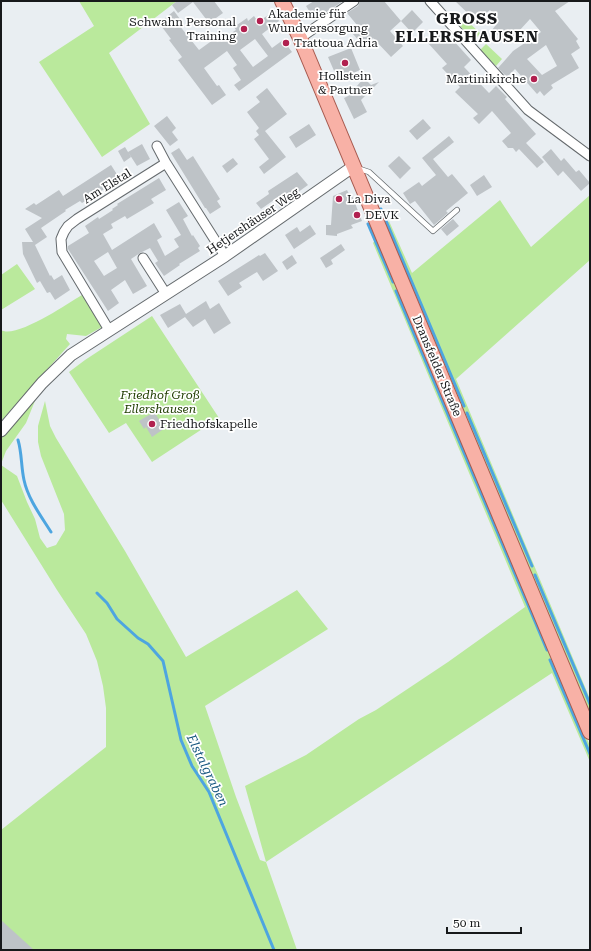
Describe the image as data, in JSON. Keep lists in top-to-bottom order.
{
  "streets": {
    "main road": ["Dransfelder Straße"],
    "street": ["Am Elstal", "Hetjershäuser Weg"]
  },
  "crossings": [
    ["Am Elstal", "Hetjershäuser Weg"],
    ["Hetjershäuser Weg", "Dransfelder Straße"]
  ],
  "districts": ["GROSS ELLERSHAUSEN"],
  "water": ["Elstalgraben"],
  "parks": ["Friedhof Groß Ellershausen"],
  "places": [
    "Akademie für Wundversorgung",
    "Schwahn Personal Training",
    "Trattoua Adria",
    "Hollstein & Partner",
    "Martinikirche",
    "La Diva",
    "DEVK",
    "Friedhofskapelle"
  ],
  "scale_bar": "50 m"
}
